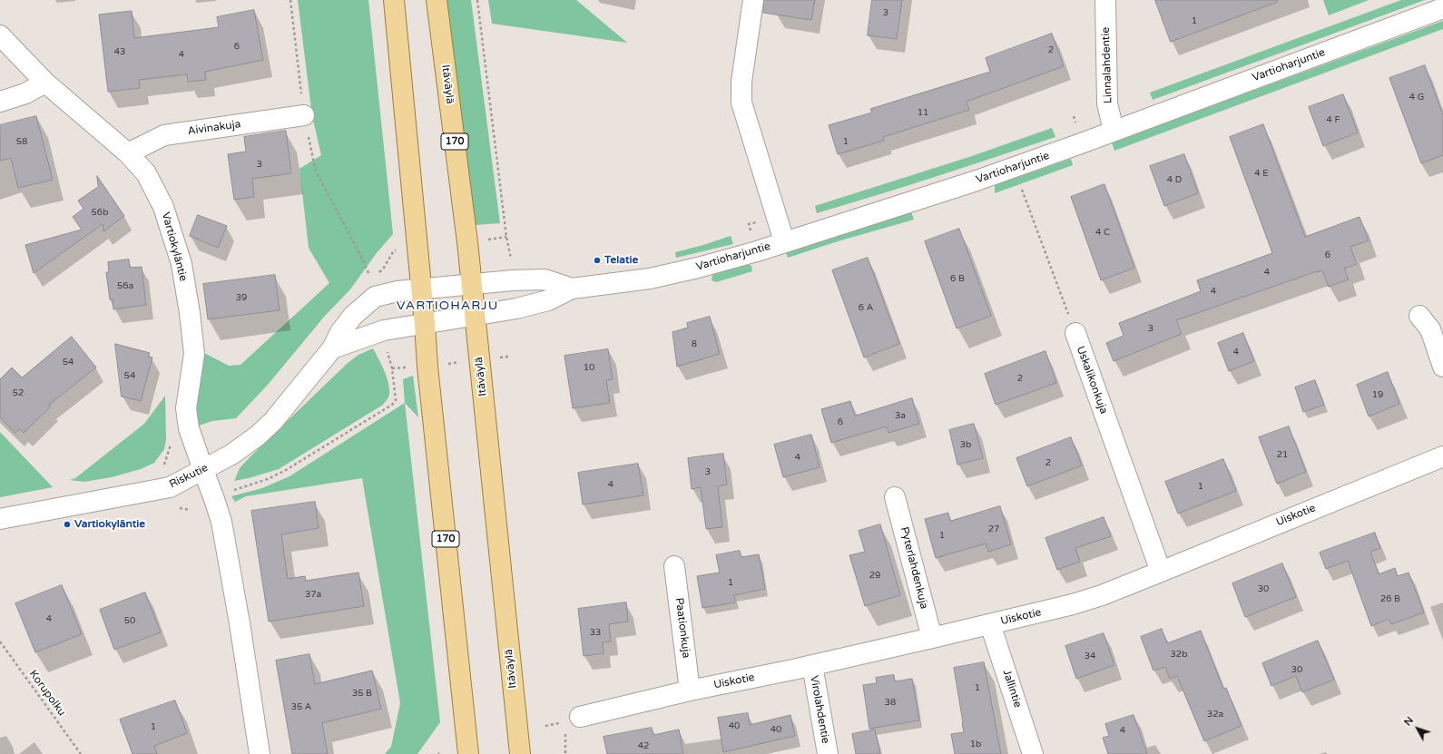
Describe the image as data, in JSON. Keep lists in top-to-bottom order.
{
  "streets": {
    "main road": ["Itäväylä", "170"],
    "street": [
      "Linnalahdentie",
      "Vartioharjuntie",
      "Aivinakuja",
      "Vartiokyläntie",
      "Uskalikonkuja",
      "Riskutie",
      "Uiskotie",
      "Pyterlahdenkuja",
      "Paationkuja",
      "Jallintie",
      "Virolahdentie"
    ],
    "path": ["Korupolku"]
  },
  "crossings": [
    ["Linnalahdentie", "Vartioharjuntie"],
    ["Vartioharjuntie", "Itäväylä"],
    ["Vartioharjuntie", "170"],
    ["Vartioharjuntie", "Riskutie"],
    ["Aivinakuja", "Vartiokyläntie"],
    ["170", "Riskutie"],
    ["Vartiokyläntie", "Riskutie"],
    ["Uskalikonkuja", "Uiskotie"],
    ["Uiskotie", "Pyterlahdenkuja"],
    ["Uiskotie", "Paationkuja"],
    ["Uiskotie", "Jallintie"],
    ["Uiskotie", "Virolahdentie"]
  ],
  "districts": ["VARTIOHARJU"],
  "places": ["Telatie", "Vartiokyläntie"],
  "house_numbers": [
    "3",
    "1",
    "6",
    "2",
    "43",
    "4",
    "4 G",
    "11",
    "4 F",
    "58",
    "1",
    "3",
    "4 E",
    "4 D",
    "56b",
    "4 C",
    "6",
    "4",
    "6 B",
    "56a",
    "4",
    "39",
    "6 A",
    "3",
    "8",
    "4",
    "54",
    "10",
    "54",
    "2",
    "52",
    "19",
    "3a",
    "6",
    "3b",
    "21",
    "4",
    "2",
    "3",
    "4",
    "1",
    "27",
    "1",
    "29",
    "1",
    "30",
    "37a",
    "26 B",
    "4",
    "50",
    "33",
    "32b",
    "34",
    "30",
    "1",
    "35 B",
    "38",
    "35 A",
    "32a",
    "40",
    "1",
    "40",
    "4",
    "1b",
    "42"
  ],
  "north": "top left"
}
